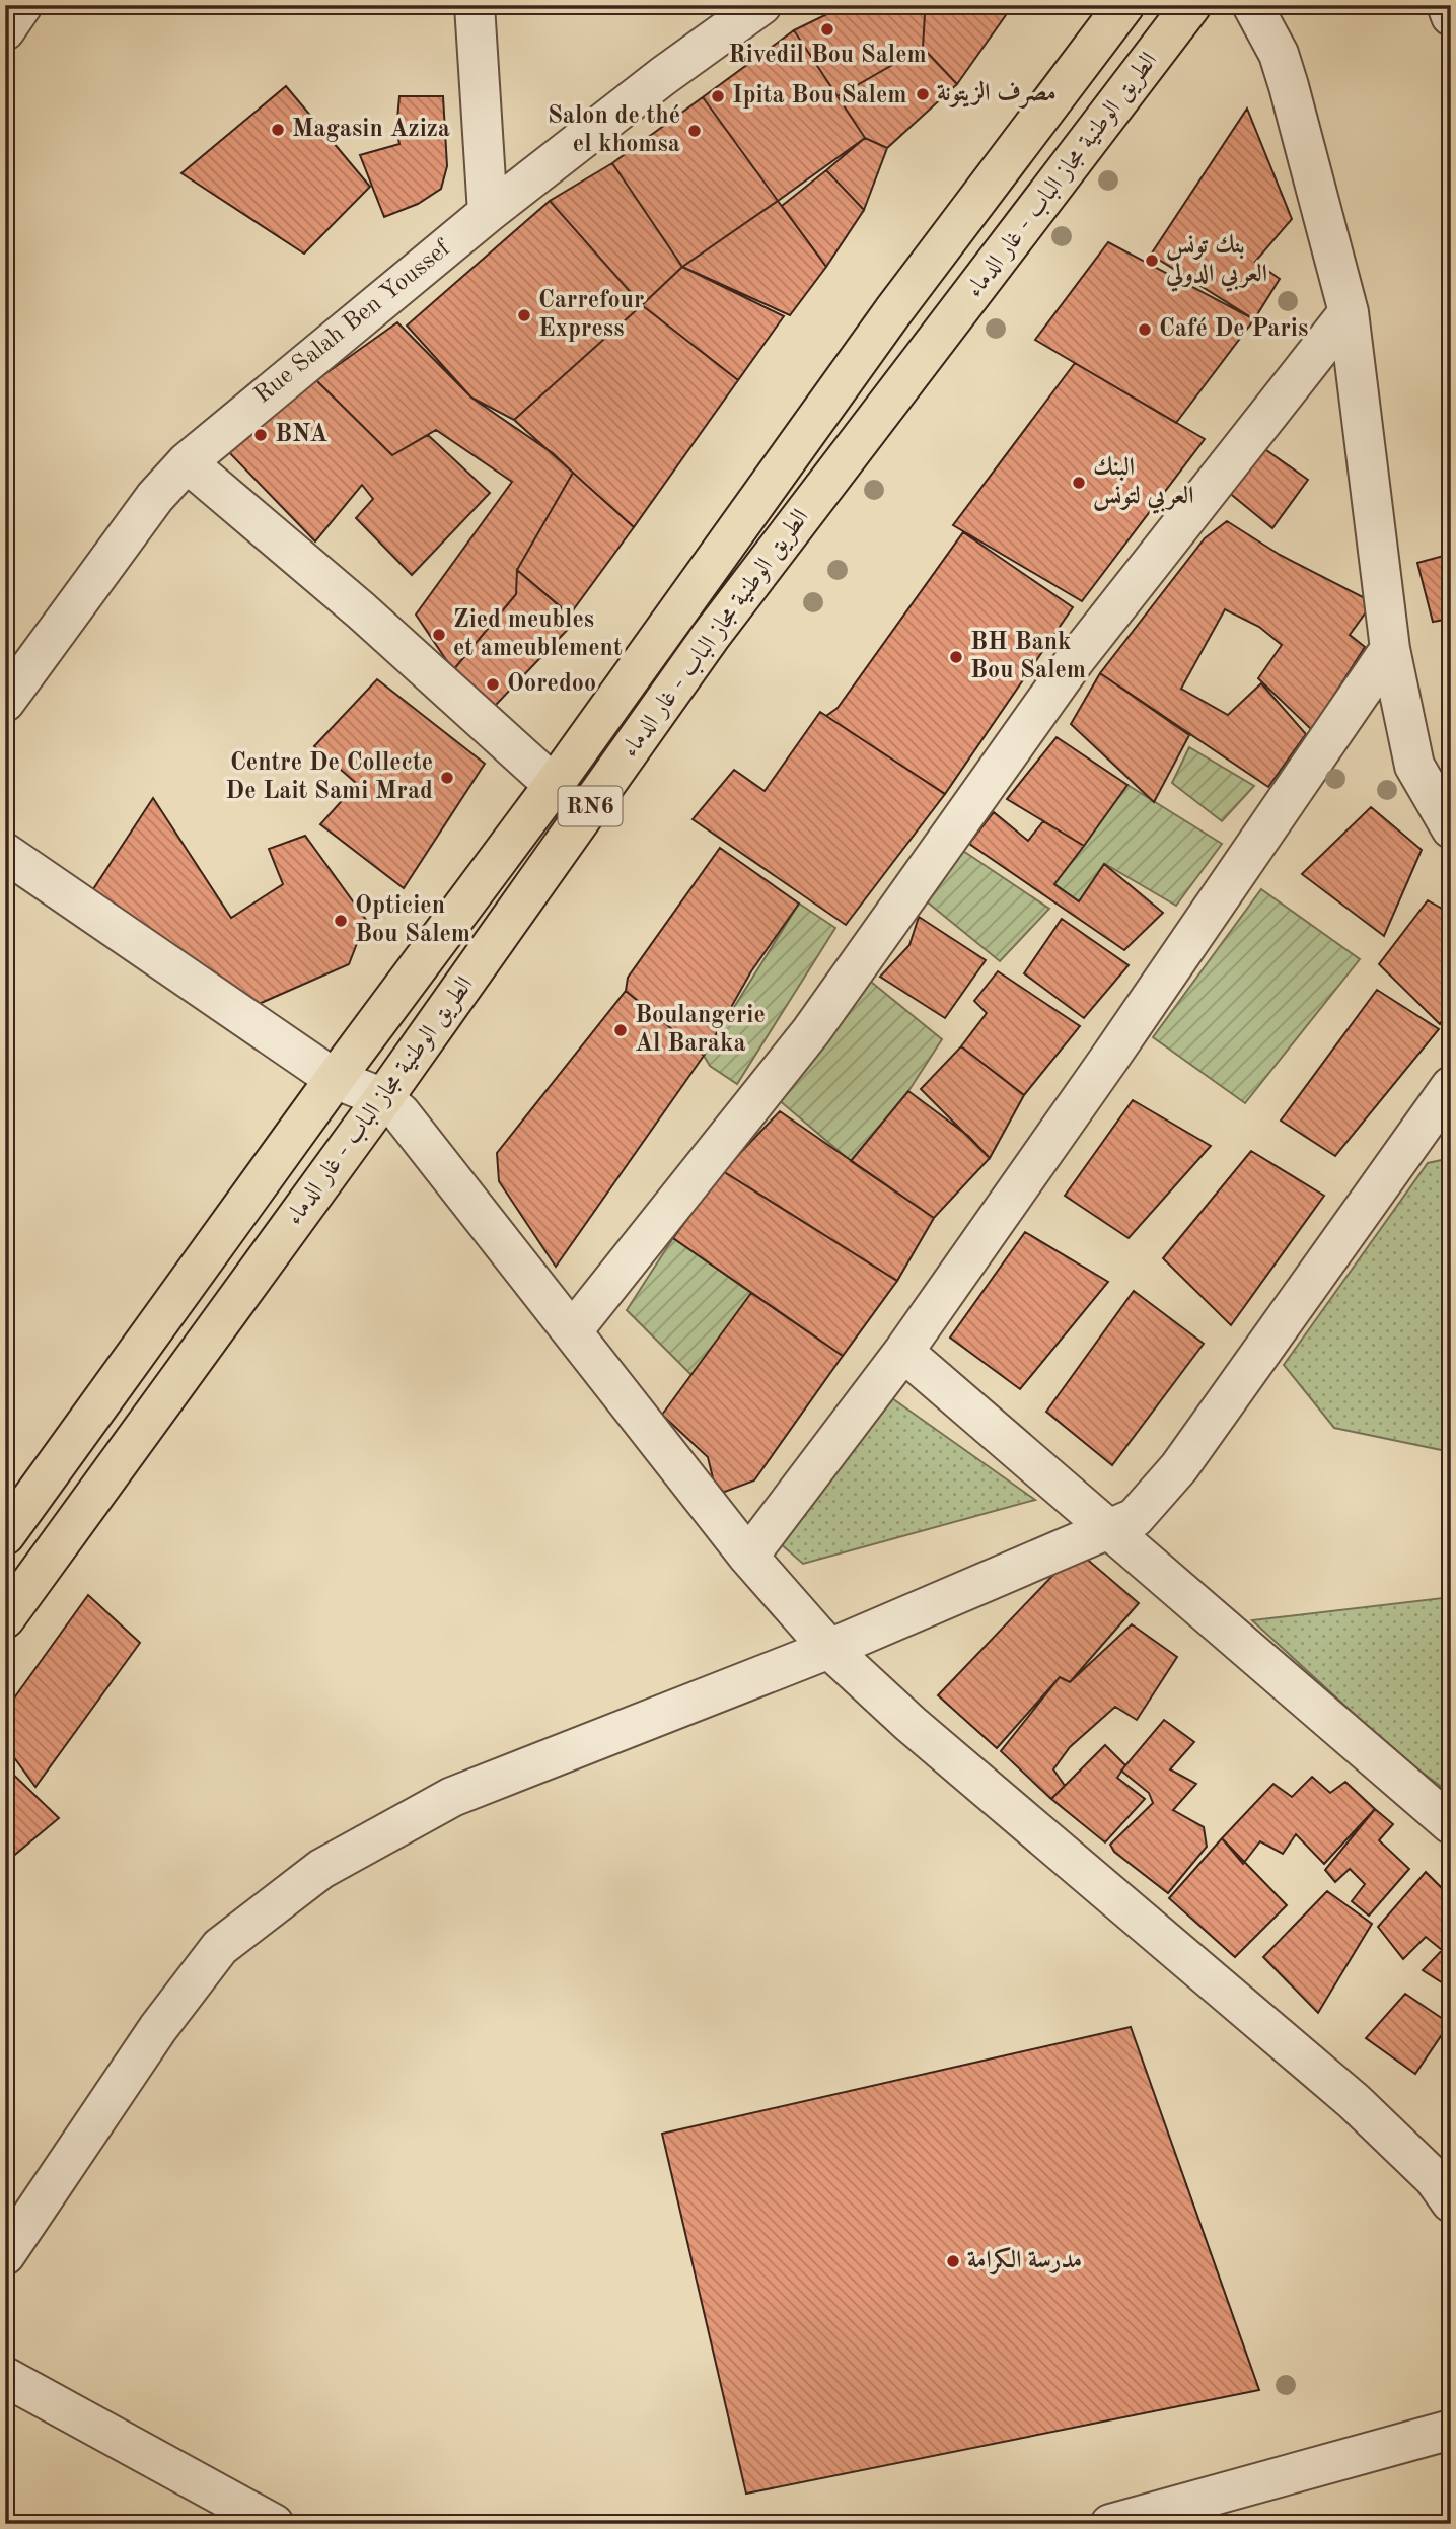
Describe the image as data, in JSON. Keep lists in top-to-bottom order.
{
  "streets": {
    "main road": ["الطريق الوطنية مجاز الباب - غار الدماء", "RN6"],
    "street": ["Rue Salah Ben Youssef"]
  },
  "places": [
    "Rivedil Bou Salem",
    "مصرف الزيتونة",
    "Ipita Bou Salem",
    "Magasin Aziza",
    "Salon de thé el khomsa",
    "بنك تونس العربي الدولي",
    "Carrefour Express",
    "Café De Paris",
    "BNA",
    "البنك العربي لتونس",
    "Zied meubles et ameublement",
    "BH Bank Bou Salem",
    "Ooredoo",
    "Centre De Collecte De Lait Sami Mrad",
    "Opticien Bou Salem",
    "Boulangerie Al Baraka",
    "مدرسة الكرامة"
  ]
}
